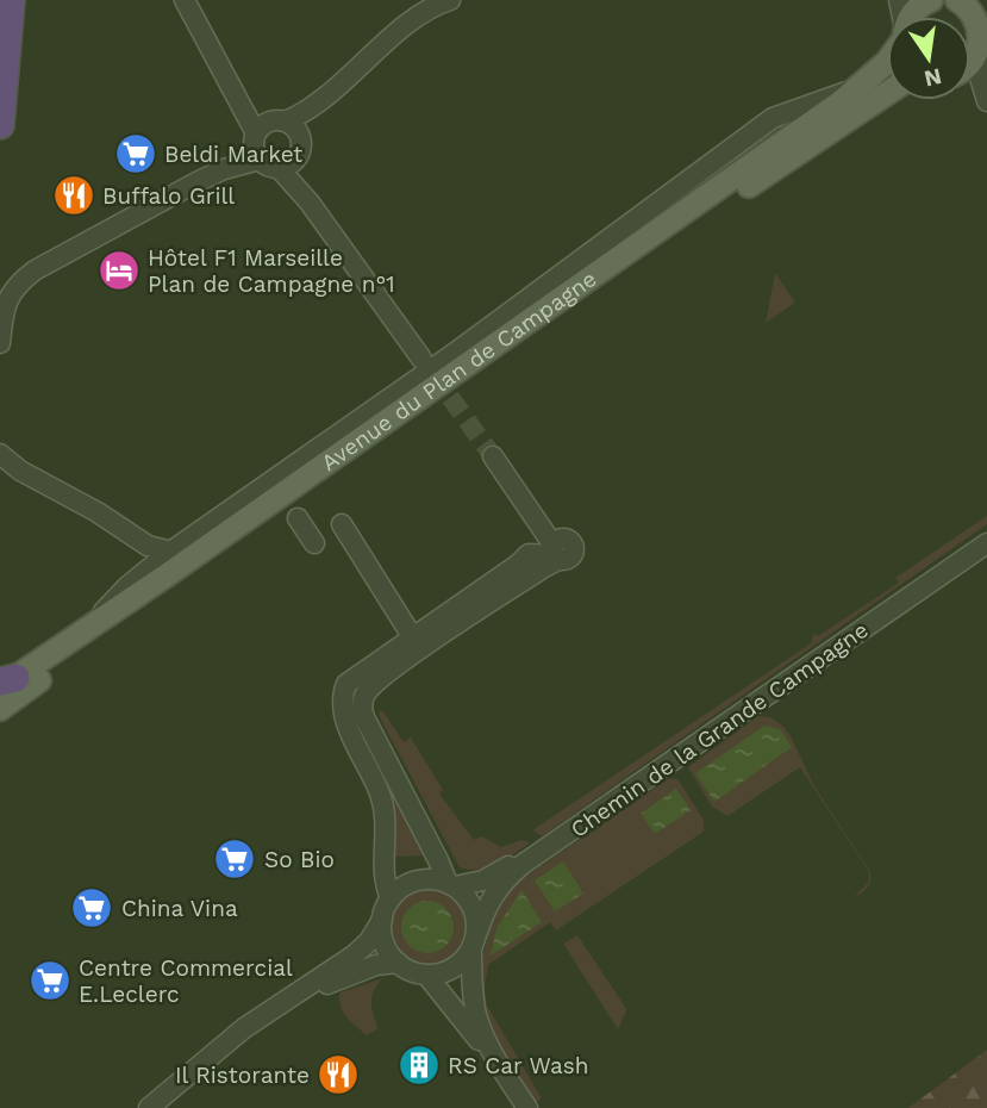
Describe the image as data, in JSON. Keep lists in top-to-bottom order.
{
  "streets": {
    "main road": ["Avenue du Plan de Campagne"],
    "street": ["Chemin de la Grande Campagne"]
  },
  "places": {
    "supermarket": [
      "Beldi Market",
      "So Bio",
      "China Vina",
      "Centre Commercial E.Leclerc"
    ],
    "restaurant": ["Buffalo Grill", "Il Ristorante"],
    "hotel": ["Hôtel F1 Marseille Plan de Campagne n°1"],
    "building": ["RS Car Wash"]
  },
  "north": "bottom"
}
